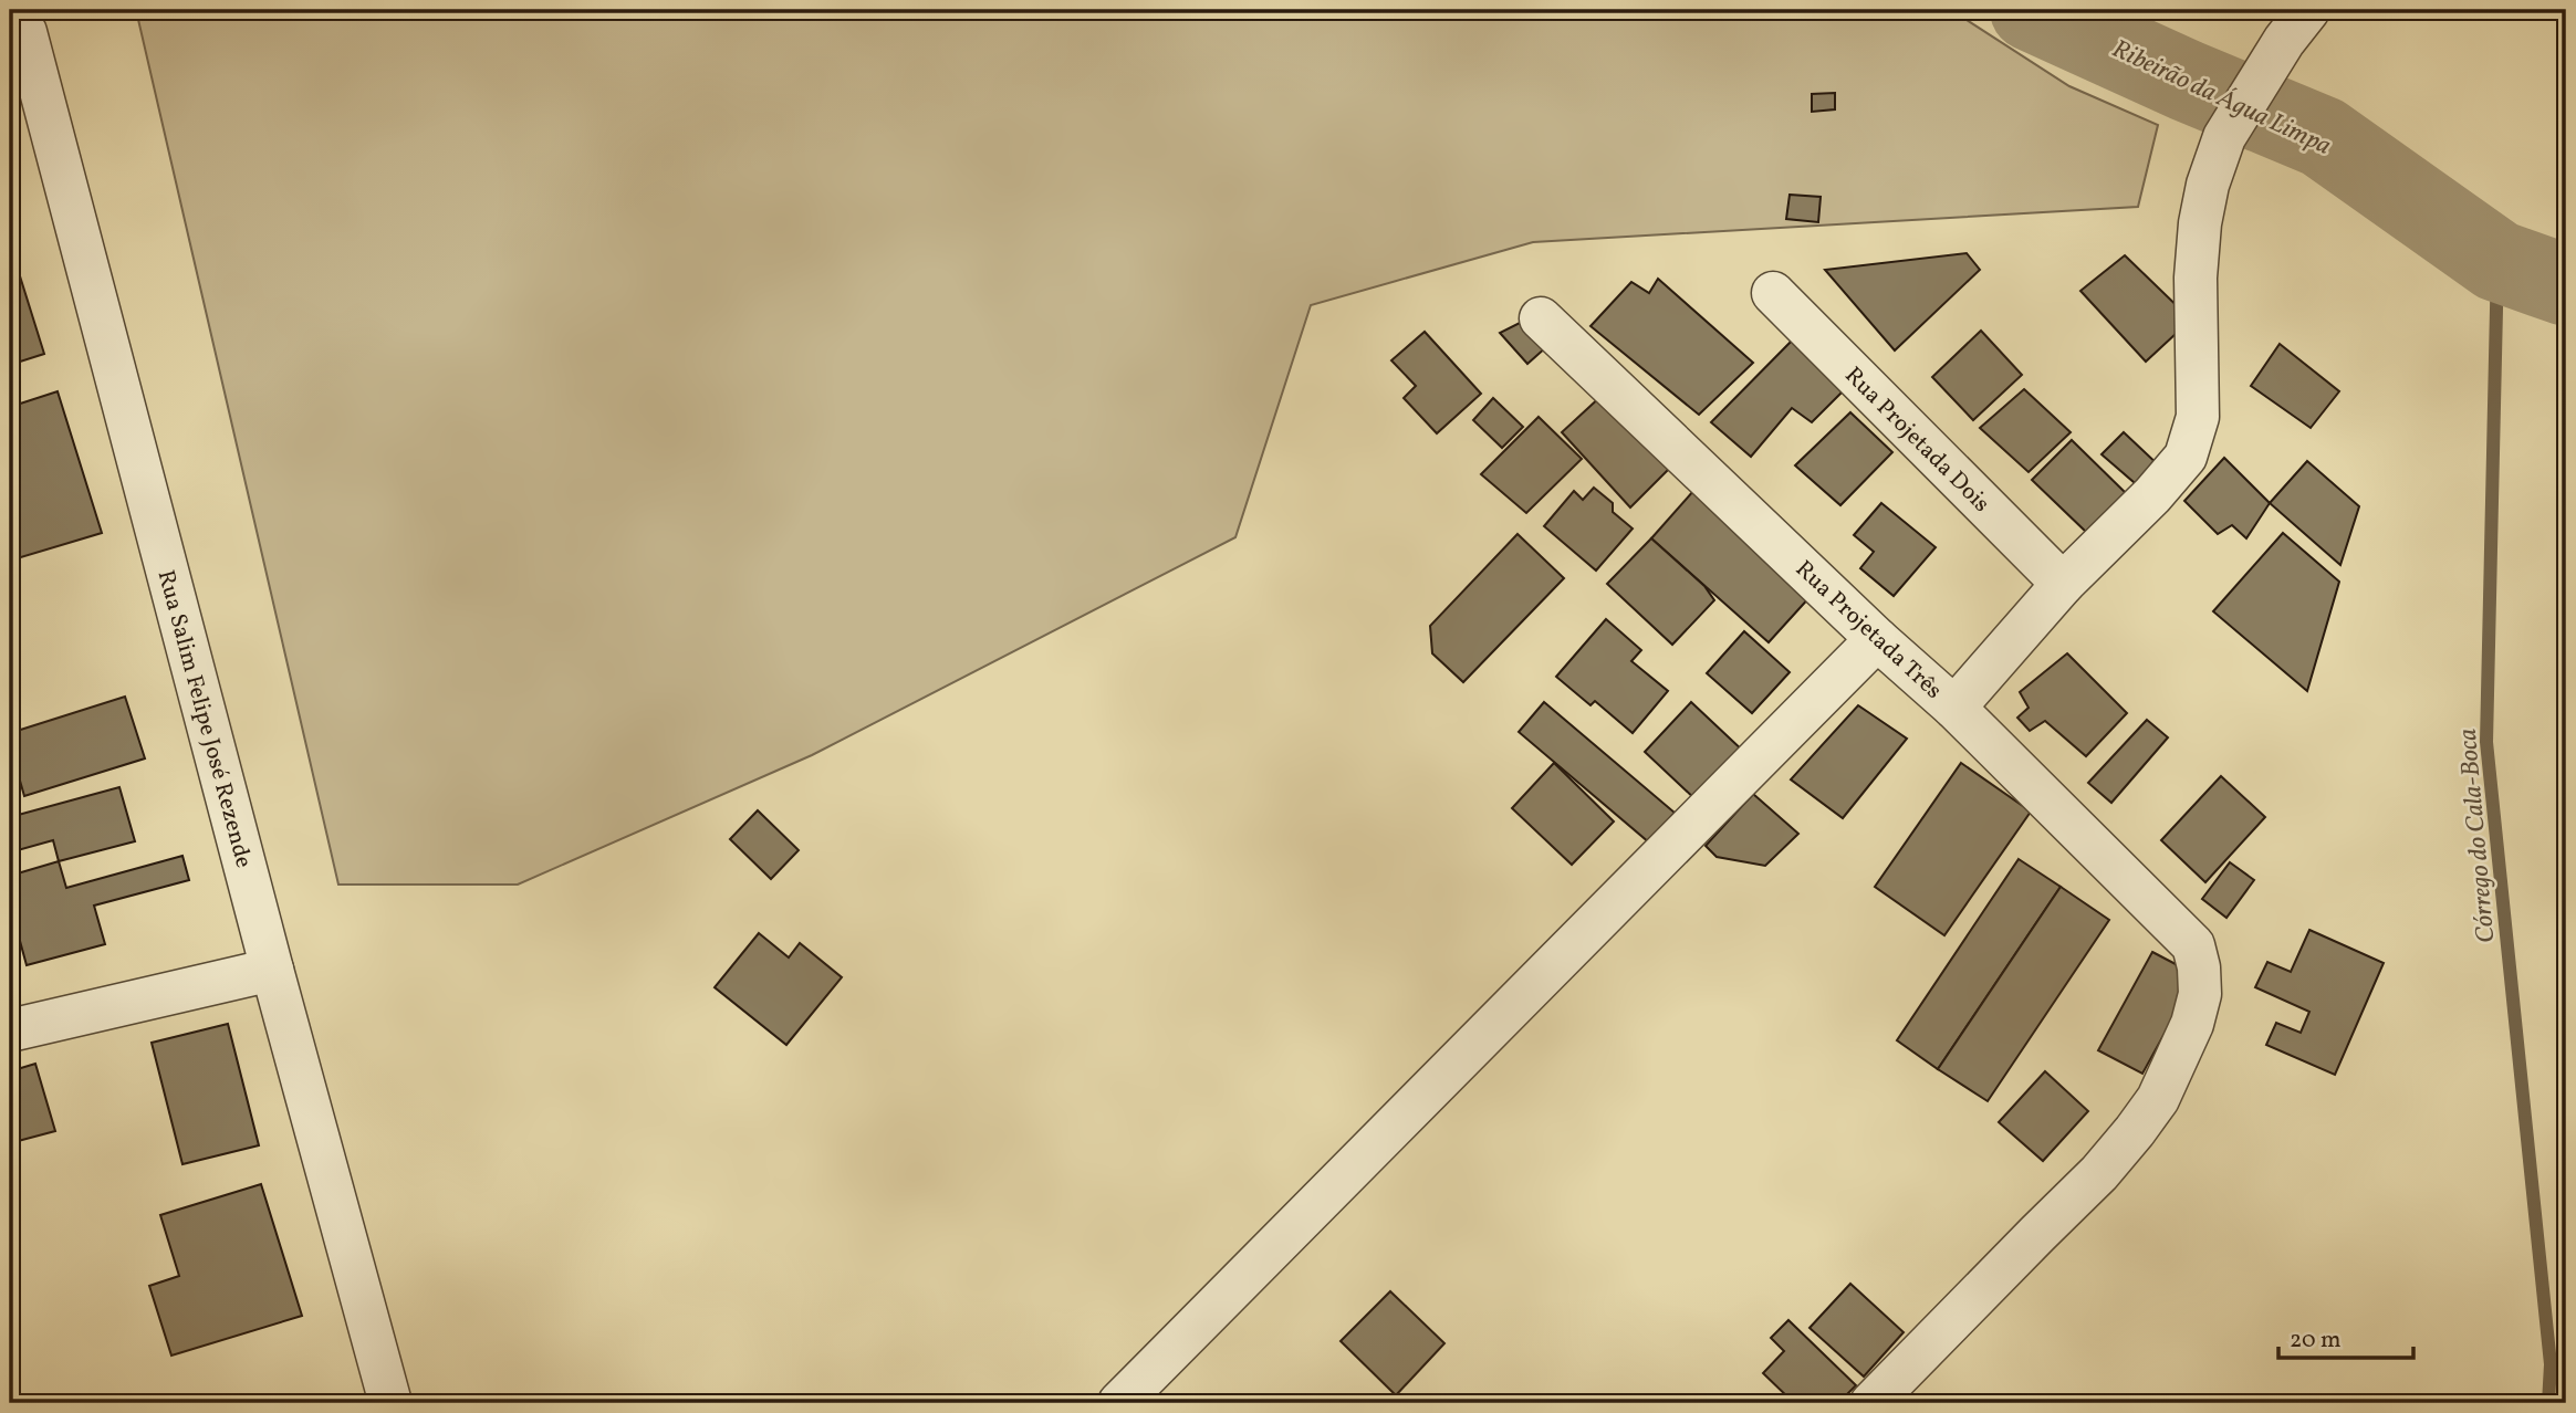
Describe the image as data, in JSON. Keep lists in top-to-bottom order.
{
  "streets": {
    "street": ["Rua Projetada Dois", "Rua Projetada Três", "Rua Salim Felipe José Rezende"]
  },
  "water": ["Ribeirão da Água Limpa", "Córrego do Cala-Boca"],
  "scale_bar": "20 m"
}
